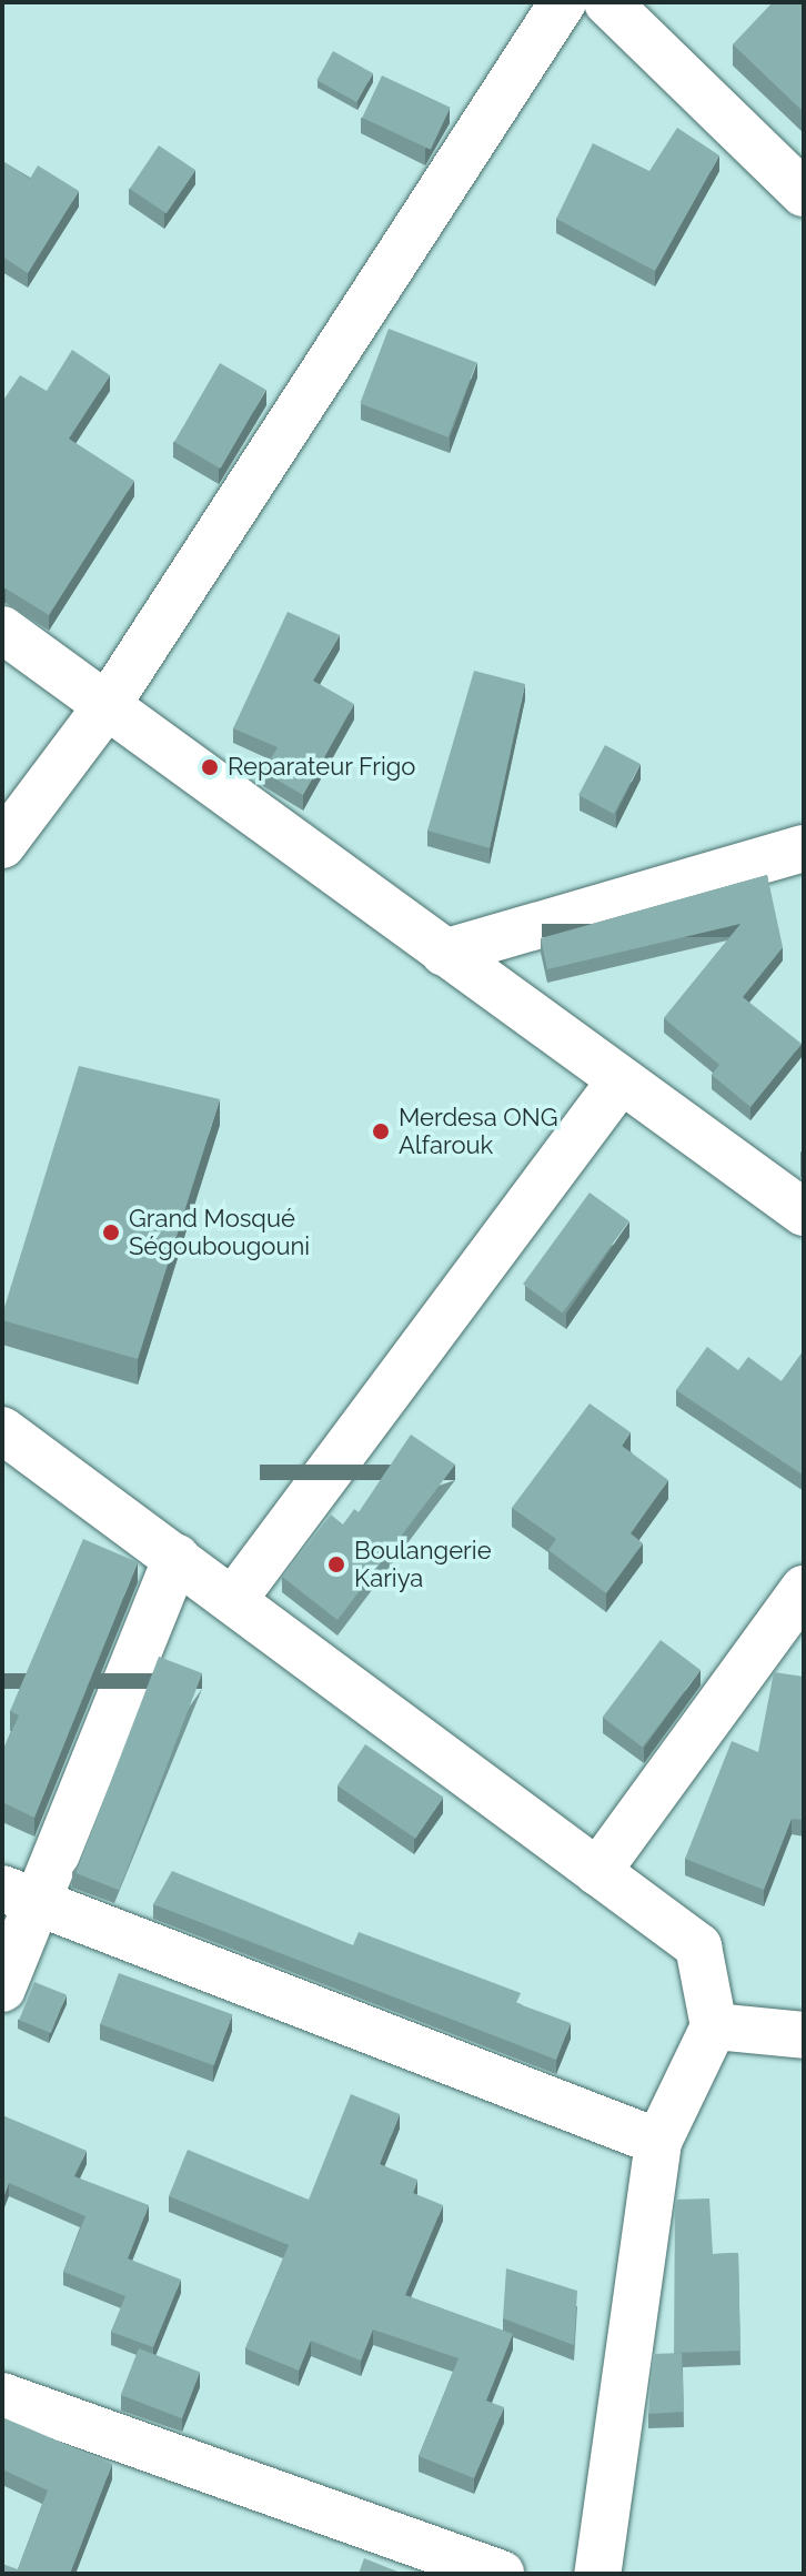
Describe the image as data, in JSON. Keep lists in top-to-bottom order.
{
  "places": [
    "Reparateur Frigo",
    "Merdesa ONG Alfarouk",
    "Grand Mosqué Ségoubougouni",
    "Boulangerie Kariya"
  ]
}
